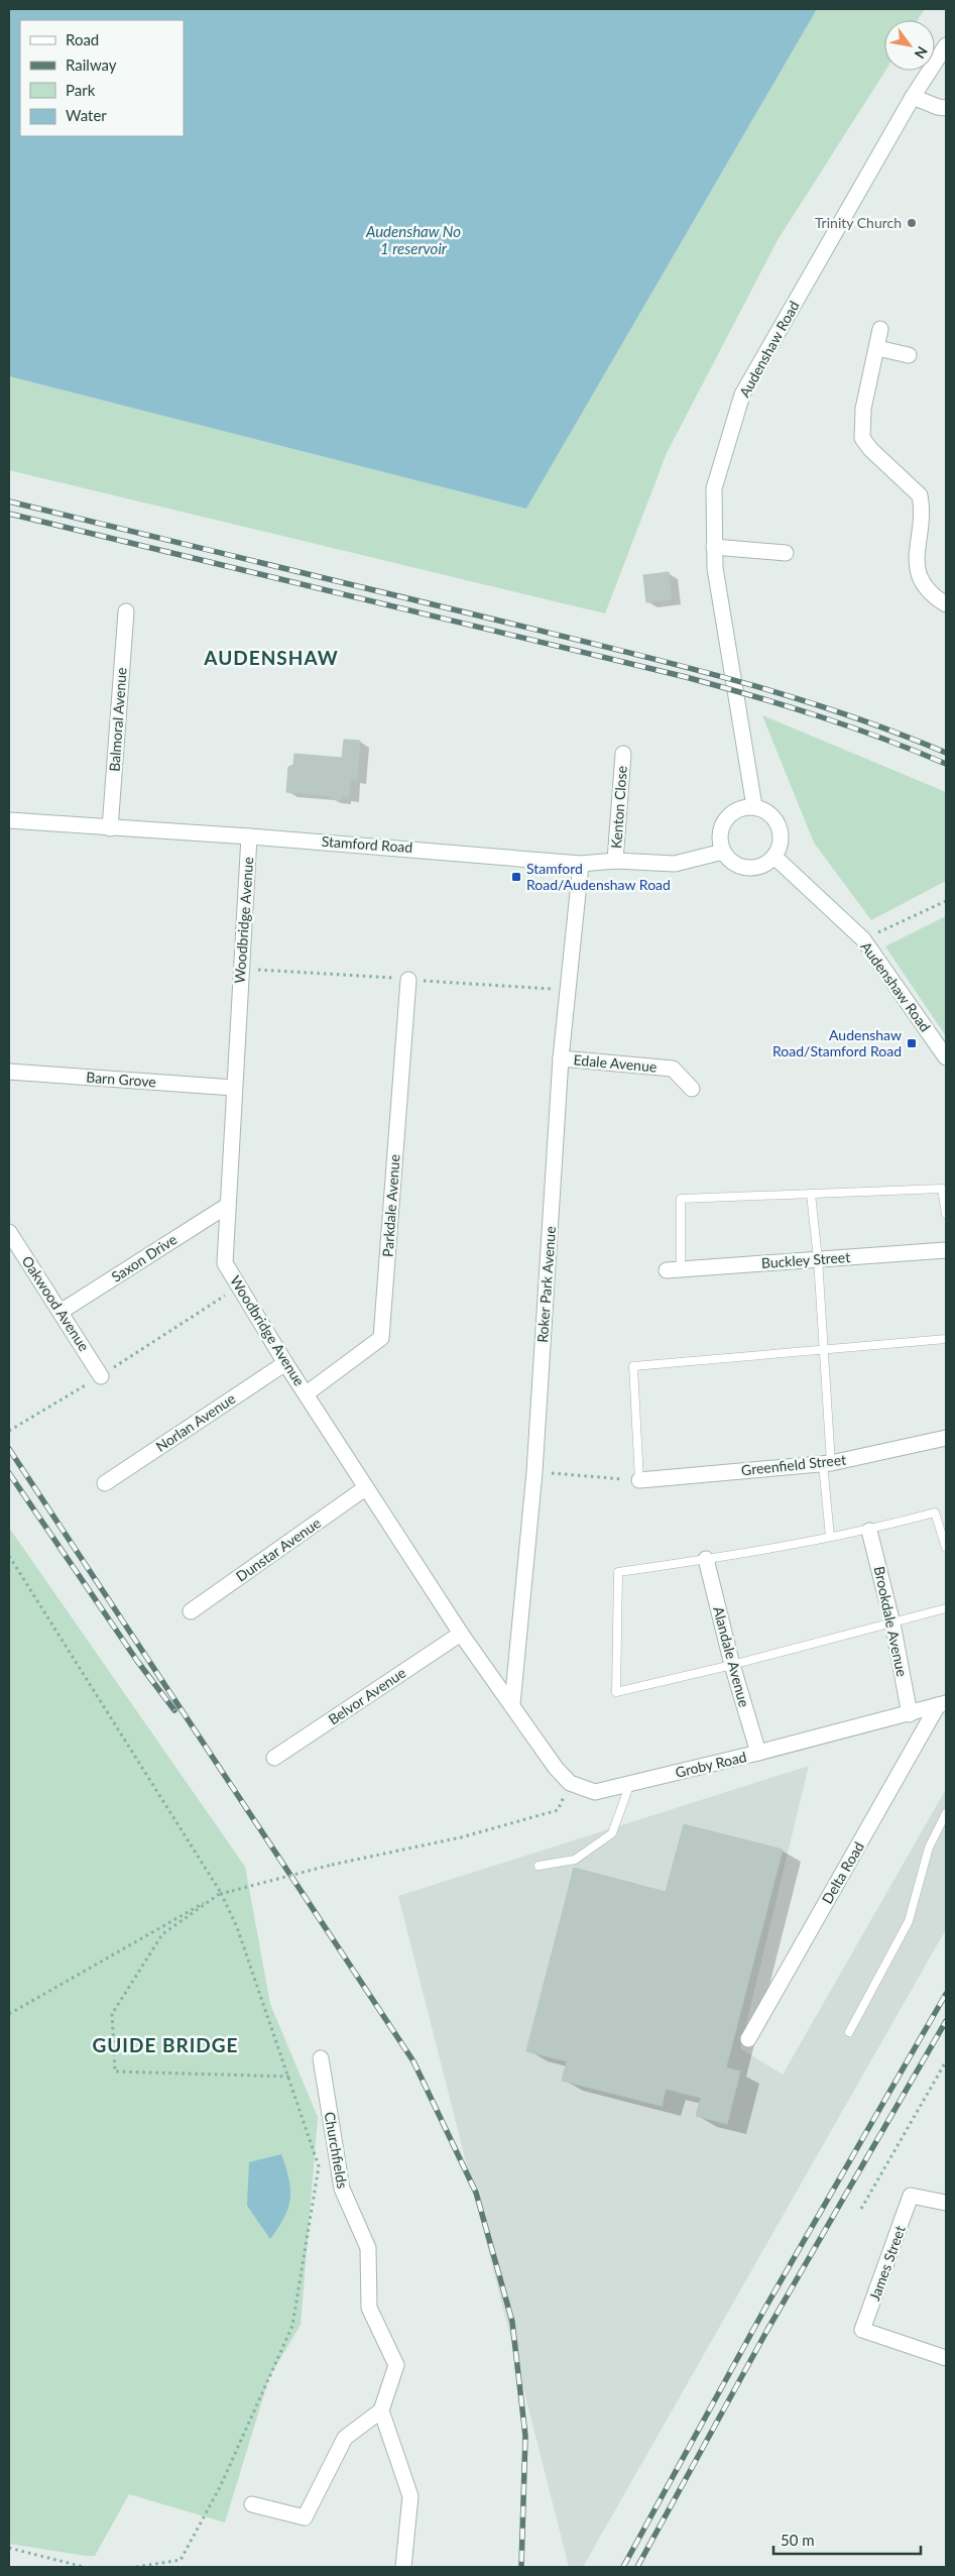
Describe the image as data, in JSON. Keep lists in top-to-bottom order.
{
  "streets": {
    "street": [
      "Audenshaw Road",
      "Balmoral Avenue",
      "Kenton Close",
      "Stamford Road",
      "Woodbridge Avenue",
      "Edale Avenue",
      "Barn Grove",
      "Parkdale Avenue",
      "Saxon Drive",
      "Buckley Street",
      "Roker Park Avenue",
      "Oakwood Avenue",
      "Norlan Avenue",
      "Greenfield Street",
      "Dunstar Avenue",
      "Brookdale Avenue",
      "Alandale Avenue",
      "Belvor Avenue",
      "Groby Road",
      "Delta Road",
      "Churchfields",
      "James Street"
    ]
  },
  "crossings": [
    ["Audenshaw Road", "Stamford Road"],
    ["Balmoral Avenue", "Stamford Road"],
    ["Kenton Close", "Stamford Road"],
    ["Stamford Road", "Woodbridge Avenue"],
    ["Stamford Road", "Roker Park Avenue"],
    ["Woodbridge Avenue", "Barn Grove"],
    ["Woodbridge Avenue", "Parkdale Avenue"],
    ["Woodbridge Avenue", "Saxon Drive"],
    ["Woodbridge Avenue", "Roker Park Avenue"],
    ["Woodbridge Avenue", "Norlan Avenue"],
    ["Woodbridge Avenue", "Dunstar Avenue"],
    ["Woodbridge Avenue", "Belvor Avenue"],
    ["Woodbridge Avenue", "Groby Road"],
    ["Edale Avenue", "Roker Park Avenue"],
    ["Saxon Drive", "Oakwood Avenue"],
    ["Roker Park Avenue", "Groby Road"],
    ["Brookdale Avenue", "Groby Road"],
    ["Alandale Avenue", "Groby Road"],
    ["Groby Road", "Delta Road"]
  ],
  "districts": ["AUDENSHAW", "GUIDE BRIDGE"],
  "water": ["Audenshaw No 1 reservoir"],
  "places": {
    "other": ["Trinity Church"],
    "transit": ["Stamford Road/Audenshaw Road", "Audenshaw Road/Stamford Road"]
  },
  "legend": [
    "Road",
    "Railway",
    "Park",
    "Water"
  ],
  "scale_bar": "50 m",
  "north": "bottom right"
}
